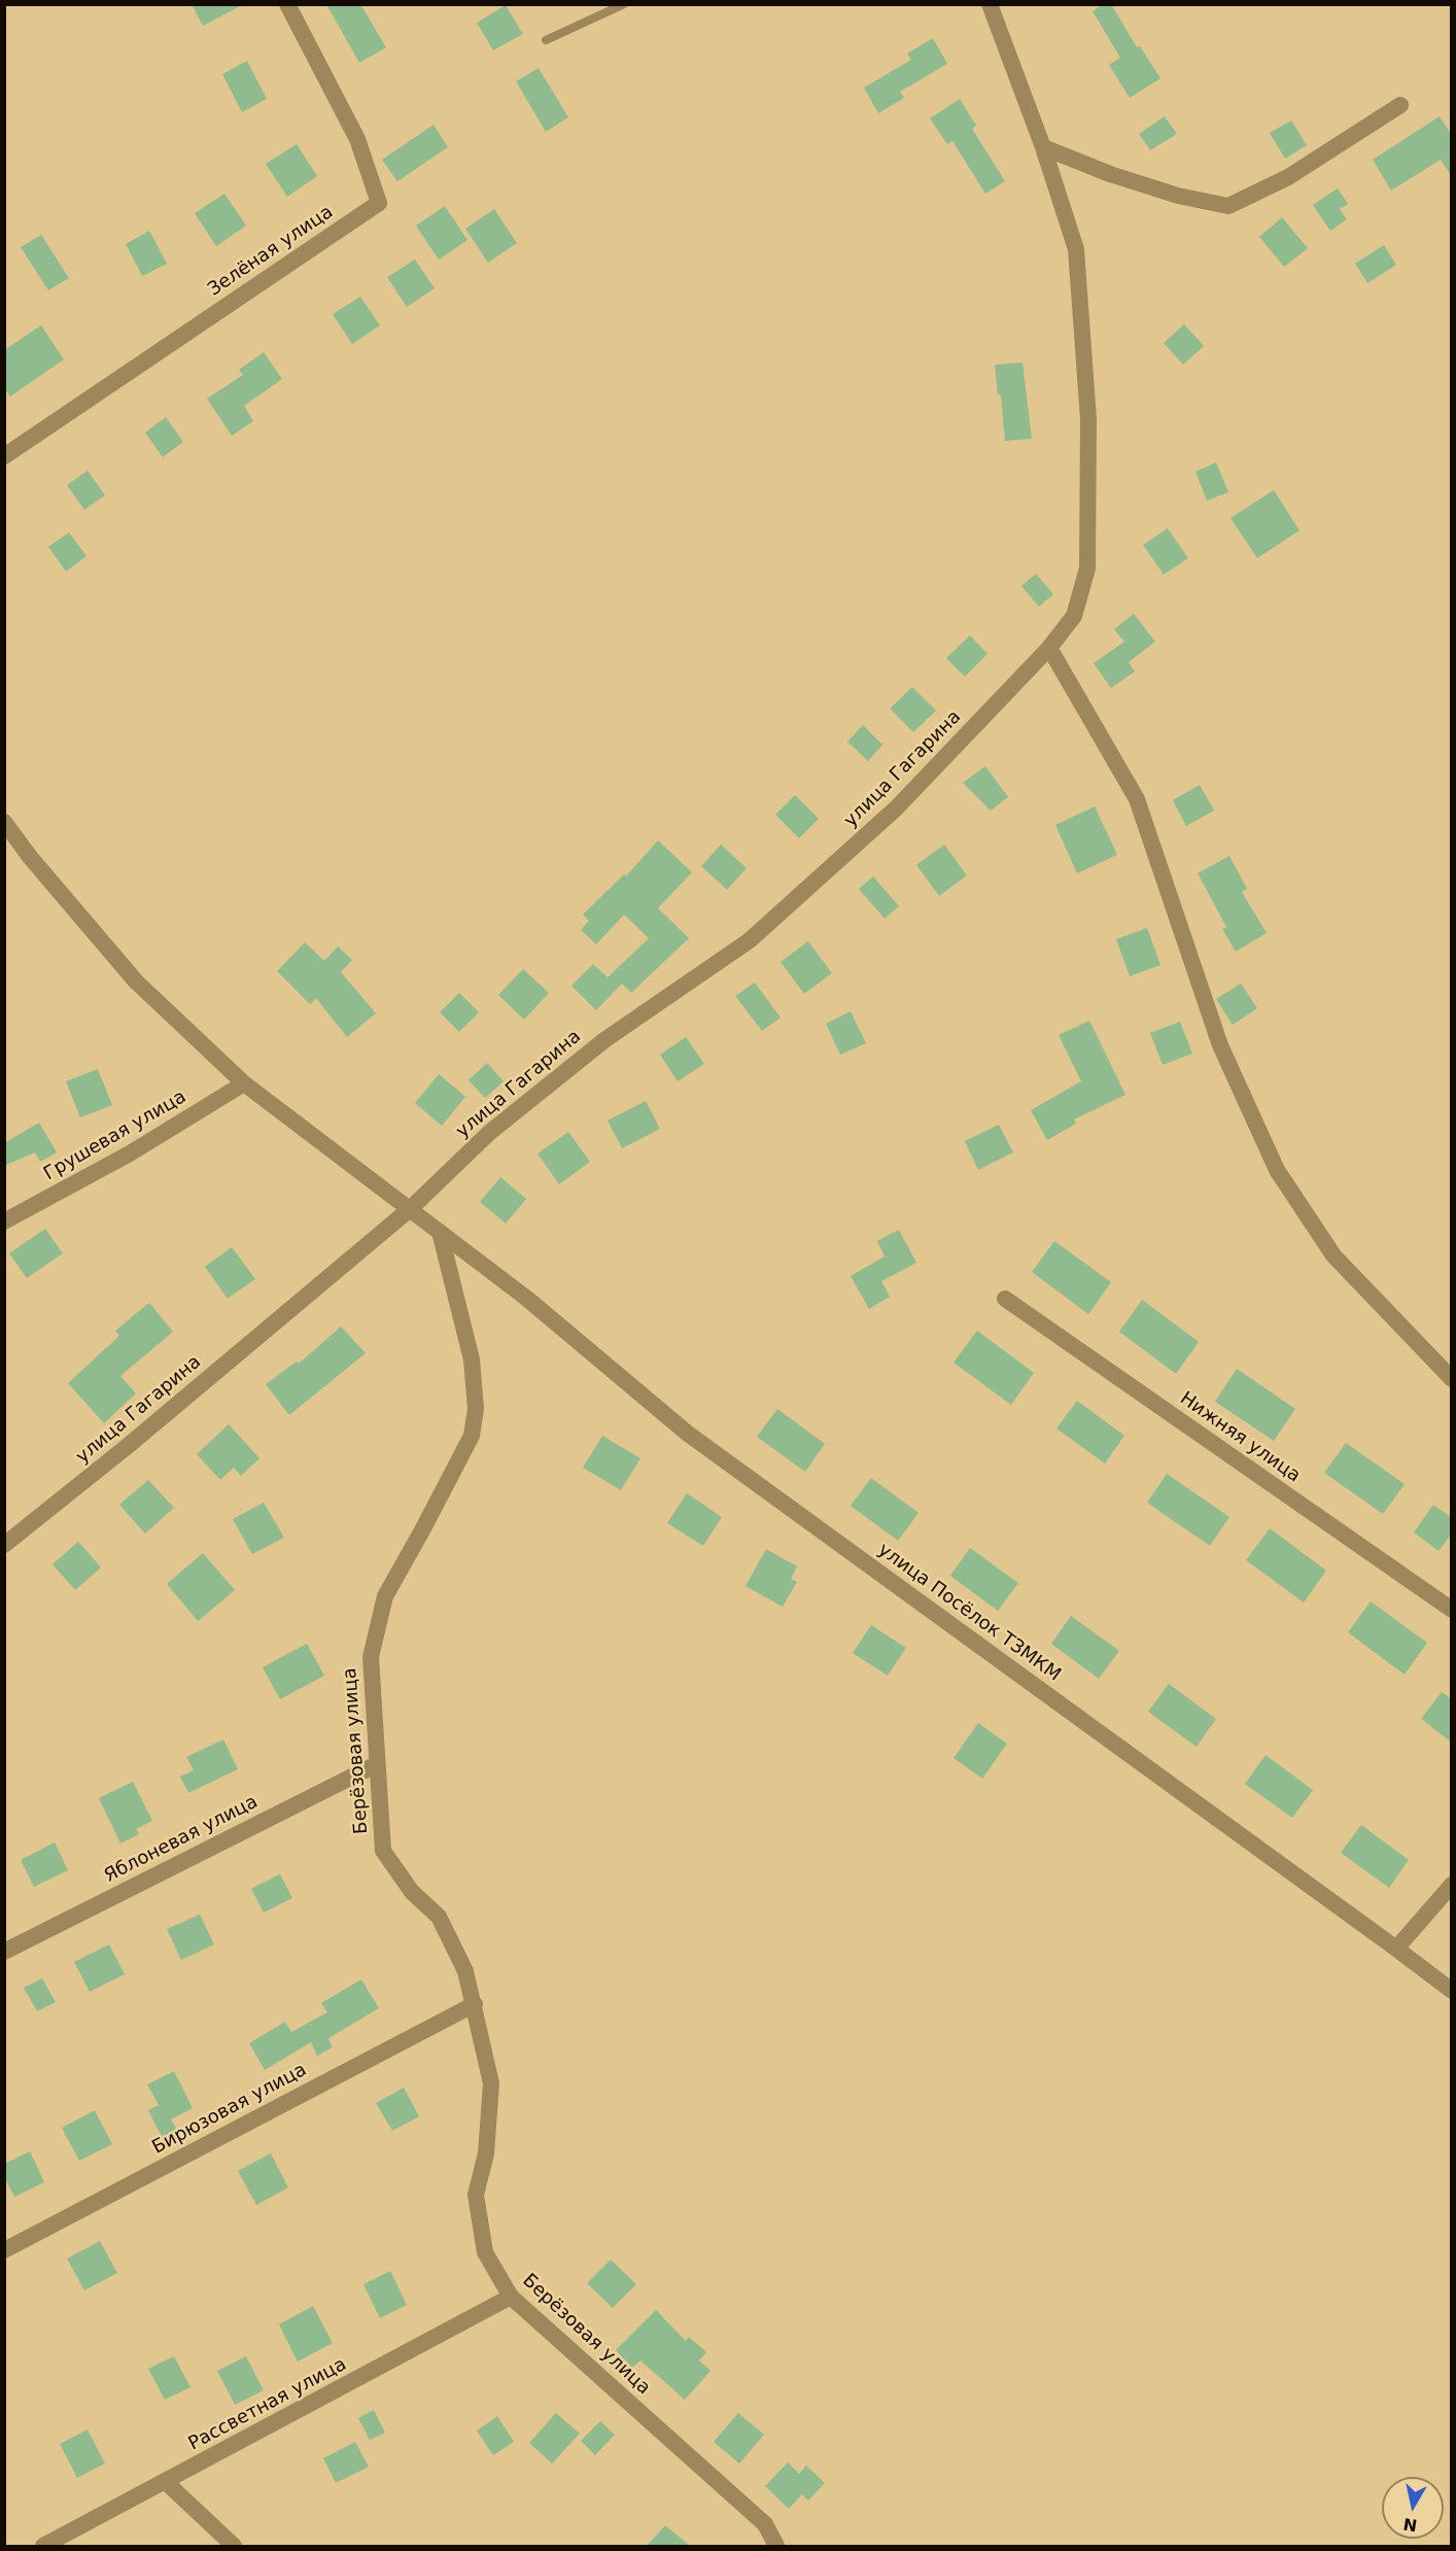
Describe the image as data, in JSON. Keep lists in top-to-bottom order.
{
  "streets": {
    "street": [
      "Зелёная улица",
      "улица Гагарина",
      "Грушевая улица",
      "Нижняя улица",
      "улица Посёлок ТЗМКМ",
      "Берёзовая улица",
      "Яблоневая улица",
      "Бирюзовая улица",
      "Рассветная улица"
    ]
  },
  "crossings": [
    ["улица Гагарина", "улица Посёлок ТЗМКМ"],
    ["Грушевая улица", "улица Посёлок ТЗМКМ"],
    ["улица Посёлок ТЗМКМ", "Берёзовая улица"],
    ["Берёзовая улица", "Яблоневая улица"],
    ["Берёзовая улица", "Бирюзовая улица"],
    ["Берёзовая улица", "Рассветная улица"]
  ],
  "north": "bottom"
}
